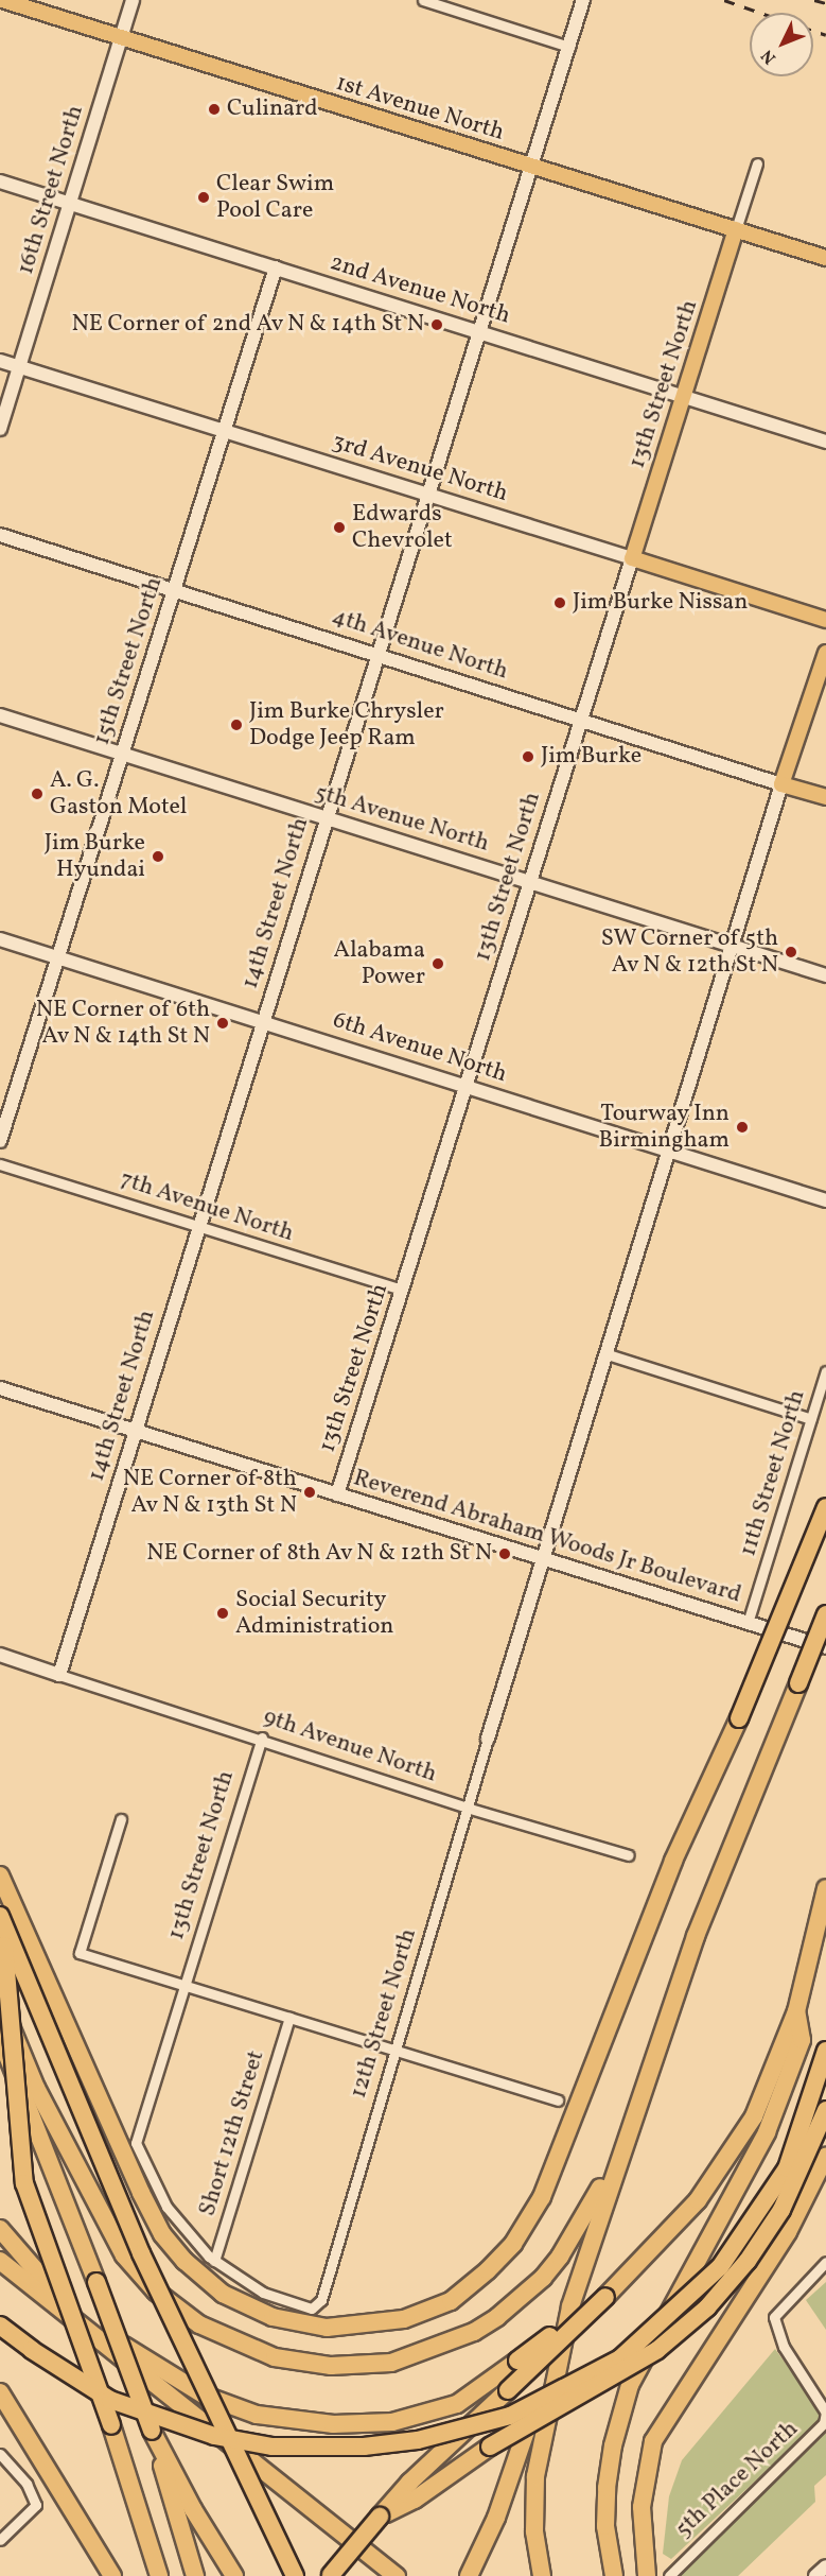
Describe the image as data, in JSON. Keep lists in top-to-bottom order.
{
  "streets": {
    "main road": [
      "1st Avenue North",
      "13th Street North",
      "3rd Avenue North",
      "4th Avenue North"
    ],
    "street": [
      "16th Street North",
      "2nd Avenue North",
      "15th Street North",
      "5th Avenue North",
      "14th Street North",
      "6th Avenue North",
      "7th Avenue North",
      "11th Street North",
      "Reverend Abraham Woods Jr Boulevard",
      "9th Avenue North",
      "12th Street North",
      "Short 12th Street",
      "5th Place North"
    ]
  },
  "crossings": [
    ["1st Avenue North", "16th Street North"],
    ["1st Avenue North", "13th Street North"],
    ["1st Avenue North", "14th Street North"],
    ["16th Street North", "2nd Avenue North"],
    ["16th Street North", "3rd Avenue North"],
    ["2nd Avenue North", "13th Street North"],
    ["2nd Avenue North", "15th Street North"],
    ["2nd Avenue North", "14th Street North"],
    ["13th Street North", "3rd Avenue North"],
    ["13th Street North", "4th Avenue North"],
    ["13th Street North", "5th Avenue North"],
    ["13th Street North", "6th Avenue North"],
    ["13th Street North", "7th Avenue North"],
    ["13th Street North", "Reverend Abraham Woods Jr Boulevard"],
    ["13th Street North", "9th Avenue North"],
    ["13th Street North", "12th Street North"],
    ["13th Street North", "Short 12th Street"],
    ["3rd Avenue North", "15th Street North"],
    ["3rd Avenue North", "14th Street North"],
    ["4th Avenue North", "15th Street North"],
    ["4th Avenue North", "14th Street North"],
    ["15th Street North", "5th Avenue North"],
    ["15th Street North", "6th Avenue North"],
    ["5th Avenue North", "14th Street North"],
    ["14th Street North", "6th Avenue North"],
    ["14th Street North", "7th Avenue North"],
    ["14th Street North", "Reverend Abraham Woods Jr Boulevard"],
    ["14th Street North", "9th Avenue North"],
    ["11th Street North", "Reverend Abraham Woods Jr Boulevard"],
    ["9th Avenue North", "12th Street North"]
  ],
  "places": [
    "Culinard",
    "Clear Swim Pool Care",
    "NE Corner of 2nd Av N & 14th St N",
    "Edwards Chevrolet",
    "Jim Burke Nissan",
    "Jim Burke Chrysler Dodge Jeep Ram",
    "Jim Burke",
    "A. G. Gaston Motel",
    "Jim Burke Hyundai",
    "SW Corner of 5th Av N & 12th St N",
    "Alabama Power",
    "NE Corner of 6th Av N & 14th St N",
    "Tourway Inn Birmingham",
    "NE Corner of 8th Av N & 13th St N",
    "NE Corner of 8th Av N & 12th St N",
    "Social Security Administration"
  ],
  "north": "bottom left"
}
